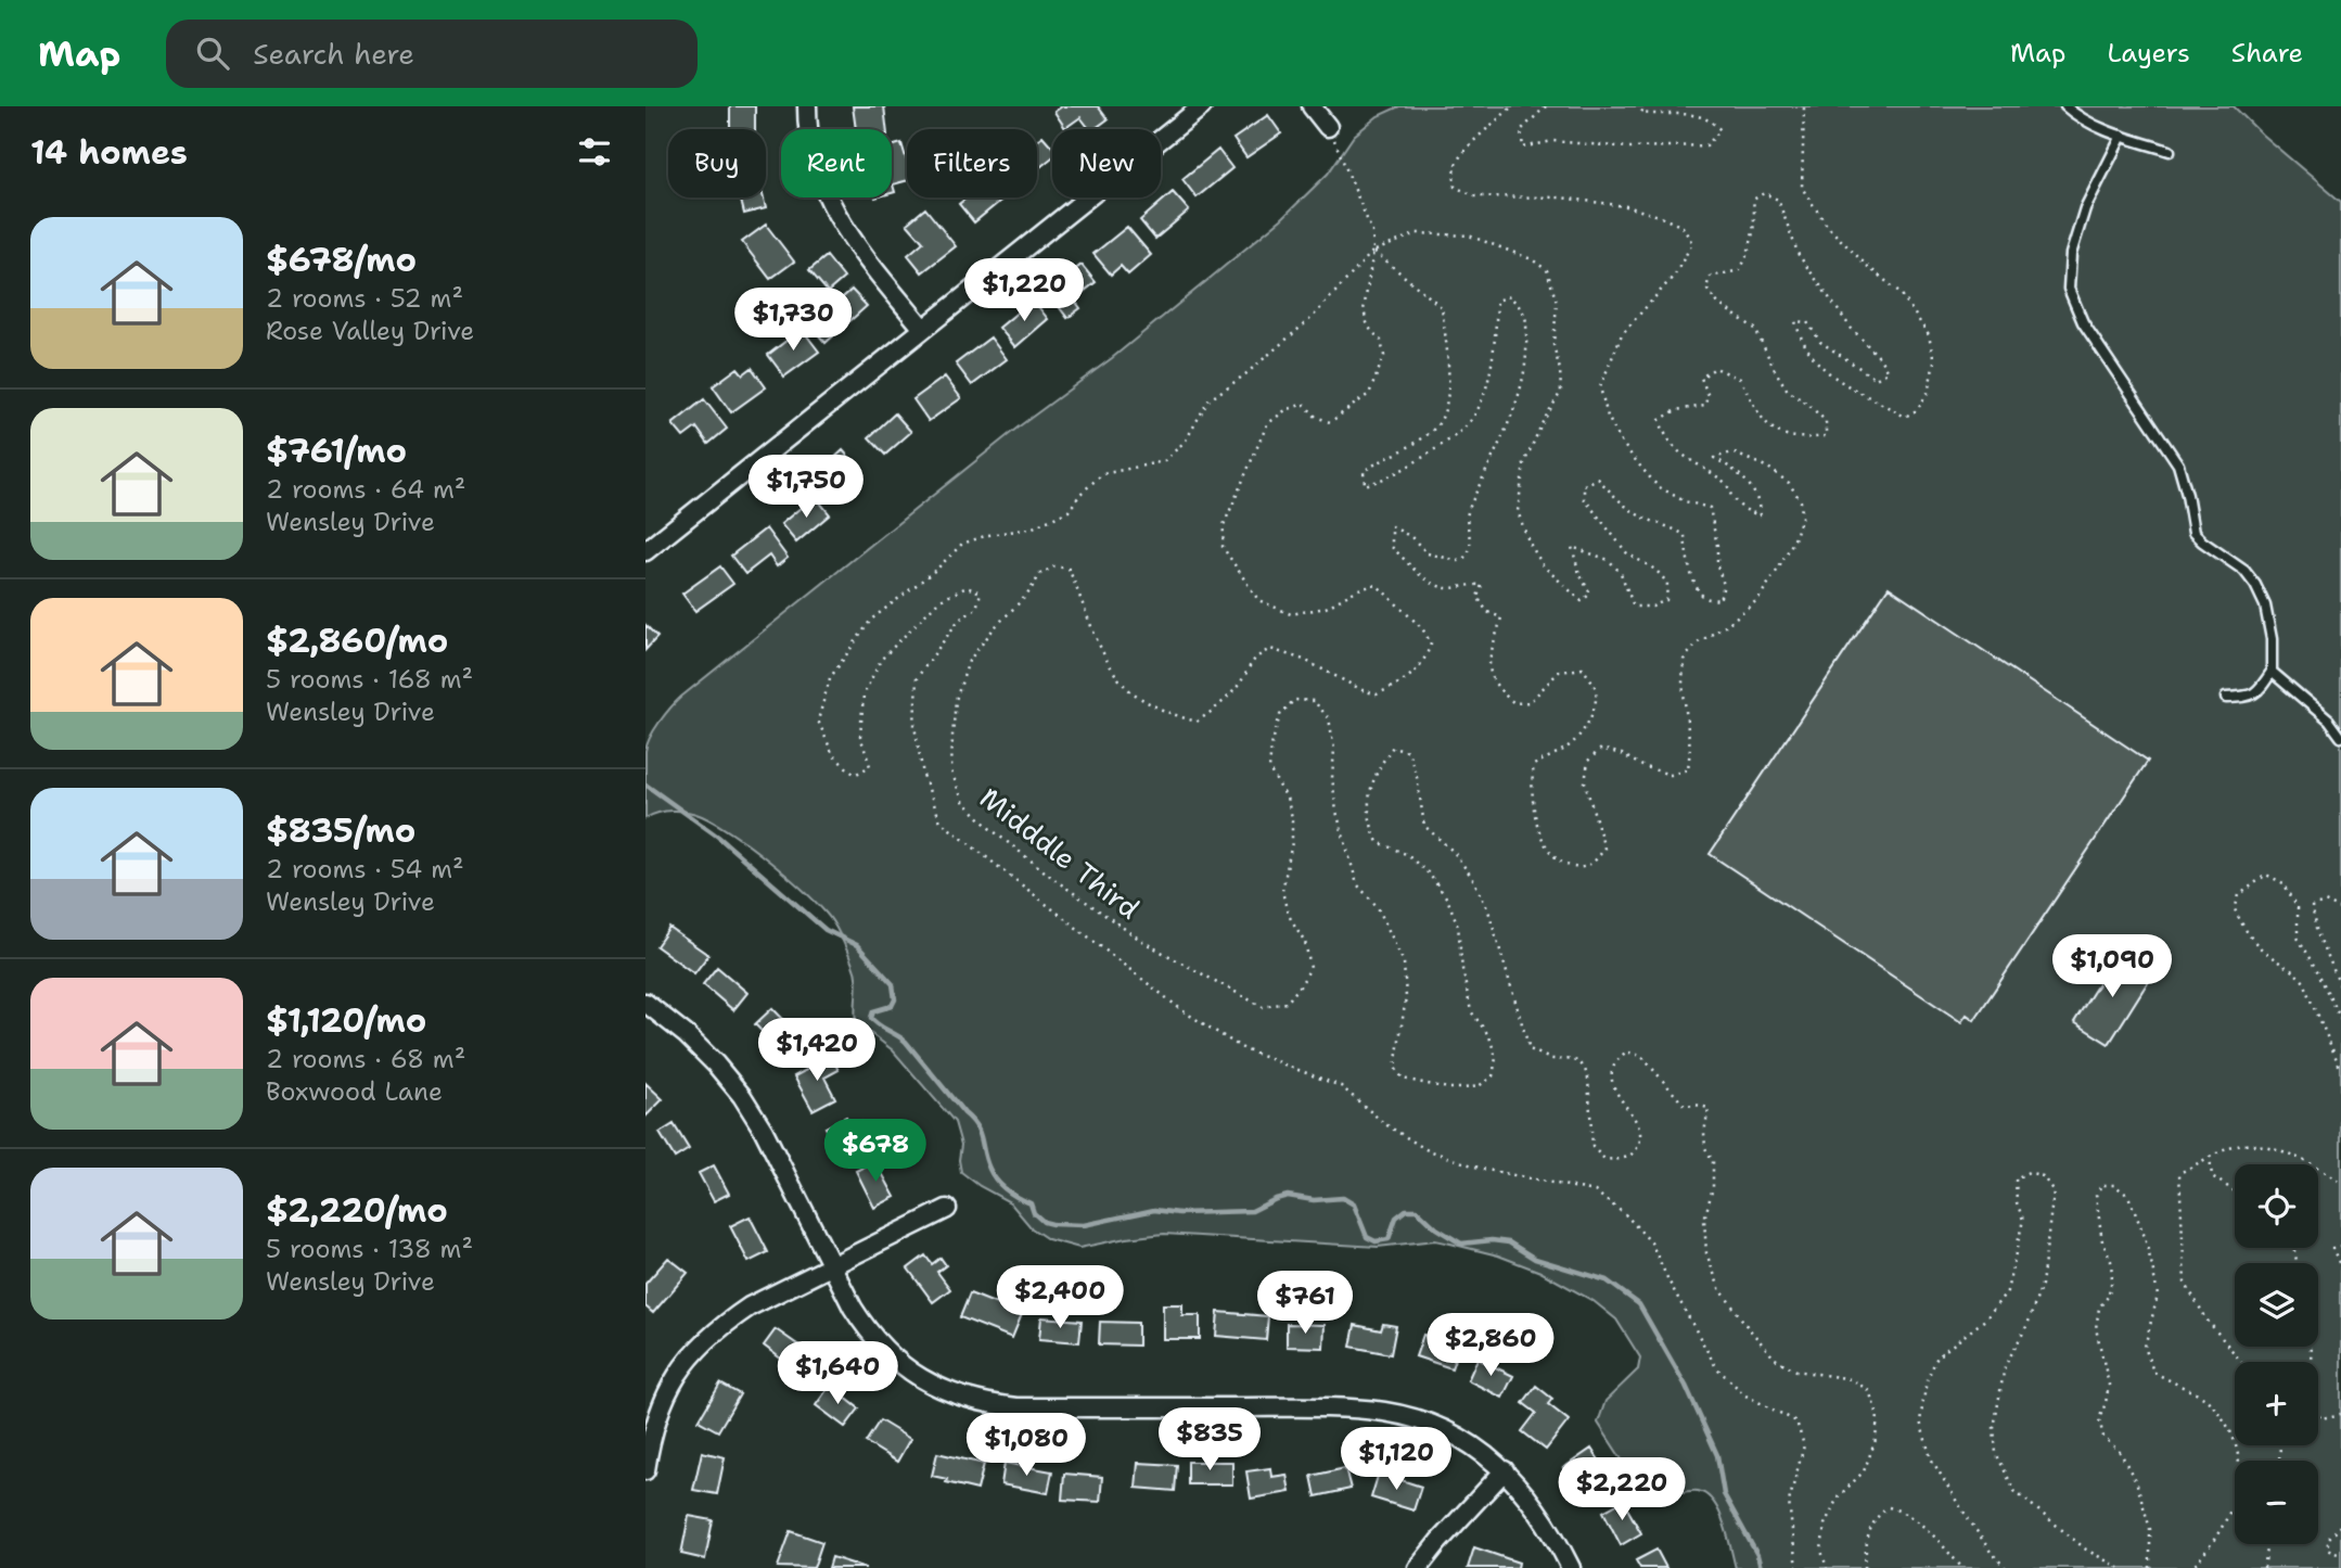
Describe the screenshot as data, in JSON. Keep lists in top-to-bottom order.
{
  "streets": {
    "path": ["Midddle Third"]
  },
  "page": {
    "header": "Map",
    "search": "Search here",
    "nav": ["Map", "Layers", "Share"],
    "heading": "14 homes",
    "chip": [
      "Buy",
      "Rent",
      "Filters",
      "New"
    ],
    "list": [
      {
        "name": "$678/mo",
        "note": "2 rooms · 52 m² · Rose Valley Drive"
      },
      {
        "name": "$761/mo",
        "note": "2 rooms · 64 m² · Wensley Drive"
      },
      {
        "name": "$2,860/mo",
        "note": "5 rooms · 168 m² · Wensley Drive"
      },
      {
        "name": "$835/mo",
        "note": "2 rooms · 54 m² · Wensley Drive"
      },
      {
        "name": "$1,120/mo",
        "note": "2 rooms · 68 m² · Boxwood Lane"
      },
      {
        "name": "$2,220/mo",
        "note": "5 rooms · 138 m² · Wensley Drive"
      }
    ],
    "price": [
      "$1,220",
      "$1,730",
      "$1,750",
      "$1,090",
      "$1,420",
      "$678",
      "$2,400",
      "$761",
      "$2,860",
      "$1,640",
      "$835",
      "$1,080",
      "$1,120",
      "$2,220"
    ],
    "map_buttons": ["+", "−"]
  }
}
